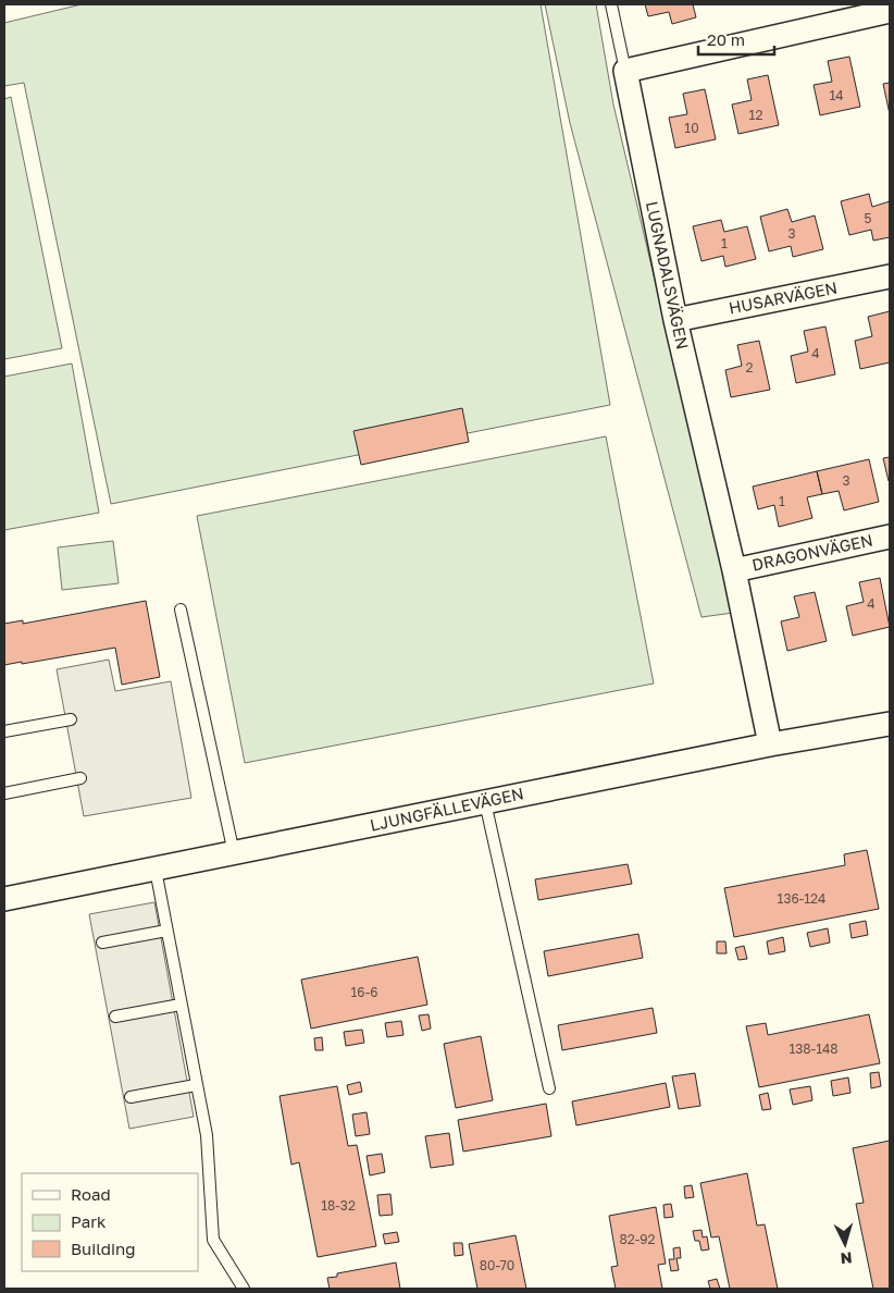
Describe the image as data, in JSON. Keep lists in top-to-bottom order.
{
  "streets": {
    "street": [
      "LUGNADALSVÄGEN",
      "HUSARVÄGEN",
      "DRAGONVÄGEN",
      "LJUNGFÄLLEVÄGEN"
    ]
  },
  "crossings": [
    ["LUGNADALSVÄGEN", "HUSARVÄGEN"],
    ["LUGNADALSVÄGEN", "DRAGONVÄGEN"],
    ["LUGNADALSVÄGEN", "LJUNGFÄLLEVÄGEN"]
  ],
  "house_numbers": [
    "14",
    "12",
    "10",
    "5",
    "3",
    "1",
    "4",
    "2",
    "3",
    "1",
    "4",
    "136-124",
    "16-6",
    "138-148",
    "18-32",
    "82-92",
    "80-70"
  ],
  "legend": ["Road", "Park", "Building"],
  "scale_bar": "20 m",
  "north": "bottom"
}
